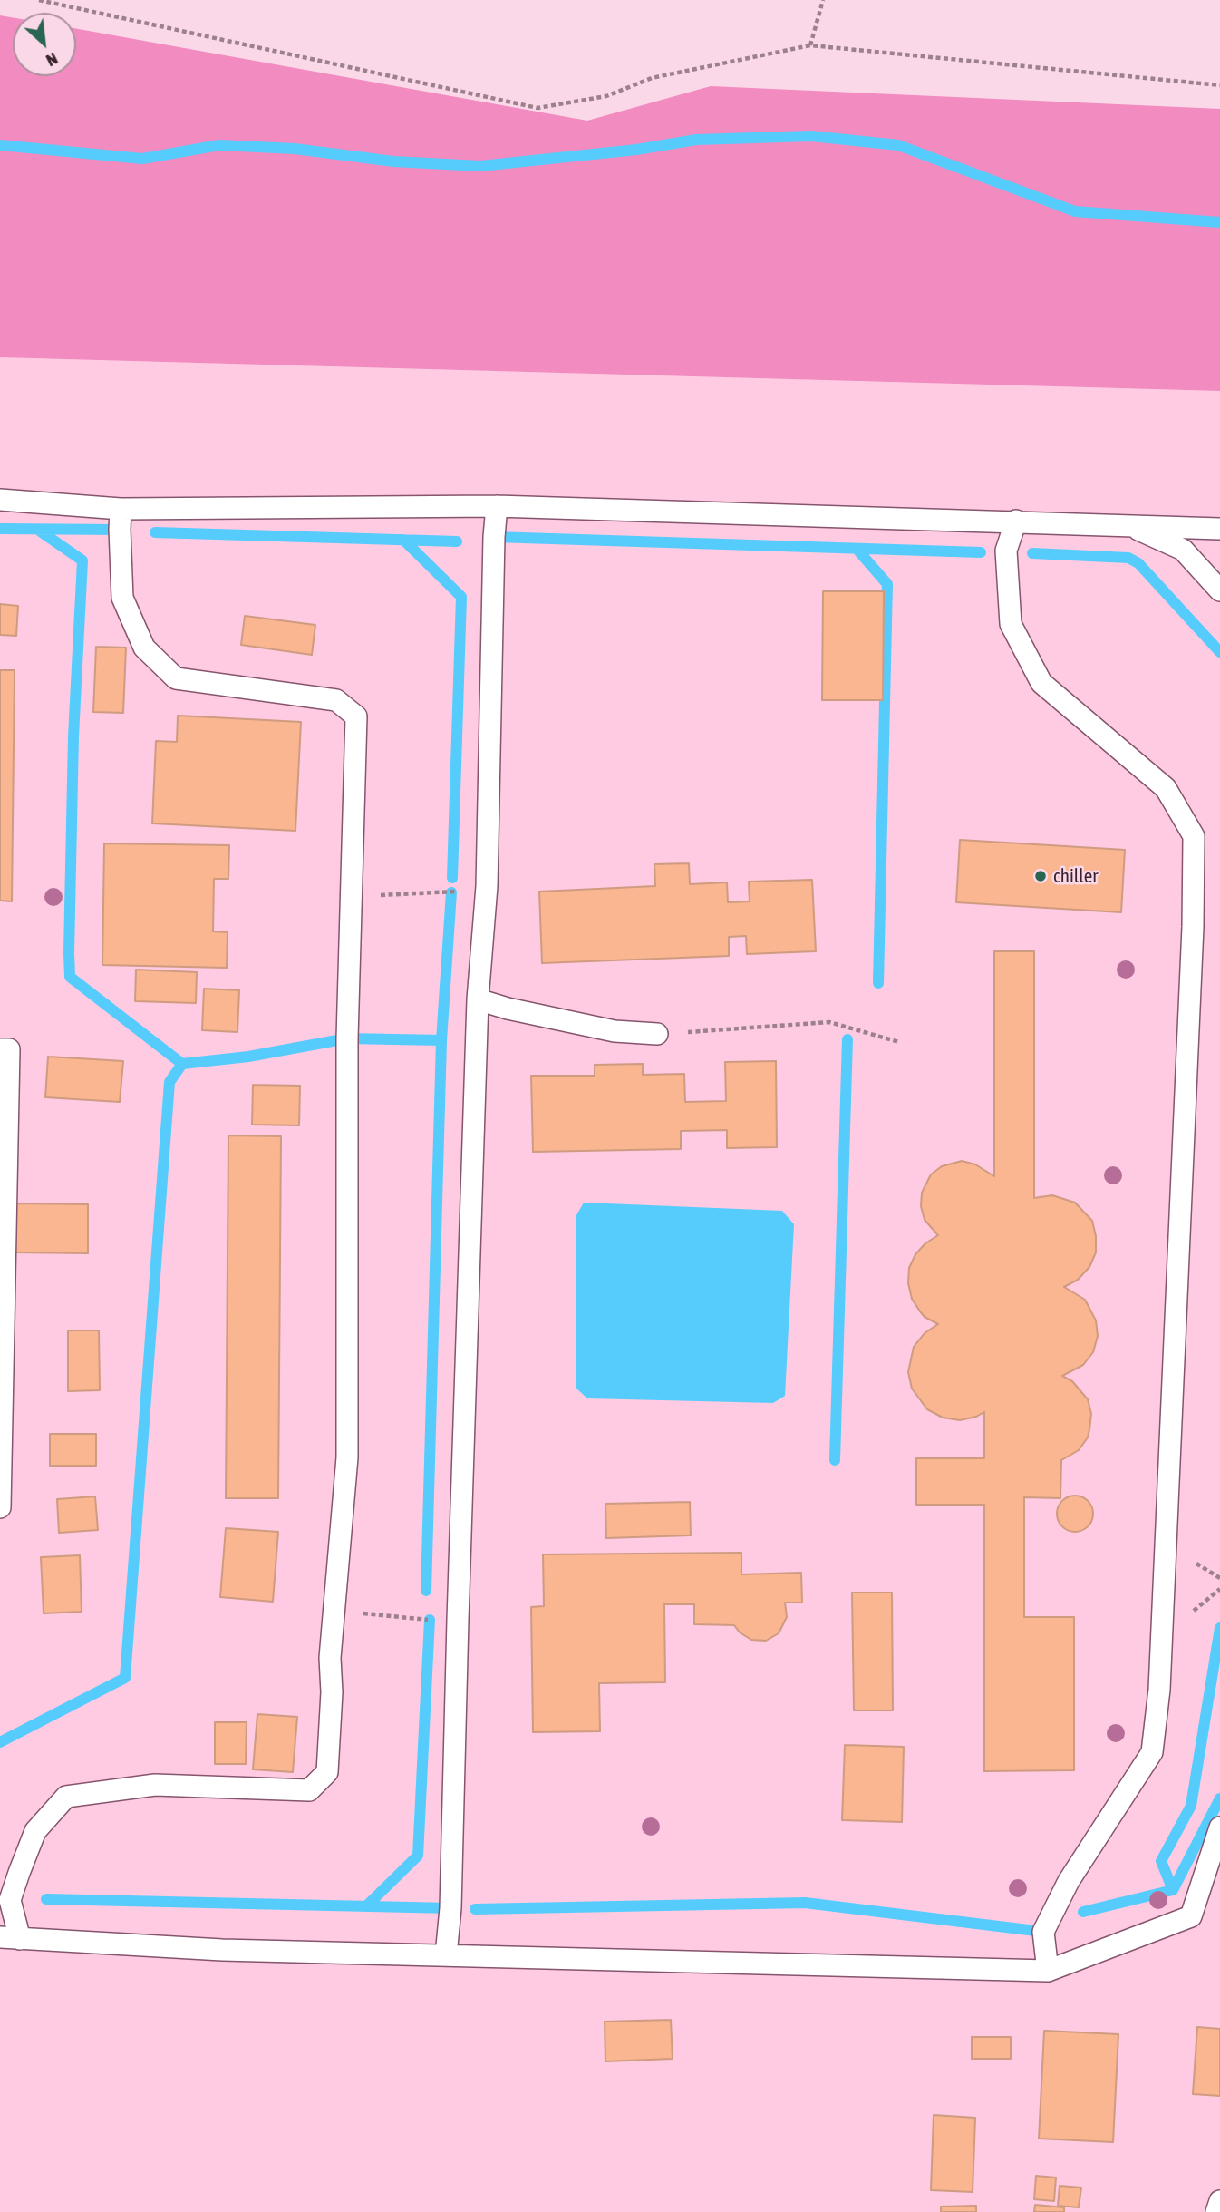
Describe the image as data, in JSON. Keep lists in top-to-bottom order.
{
  "places": ["chiller"],
  "north": "bottom right"
}
